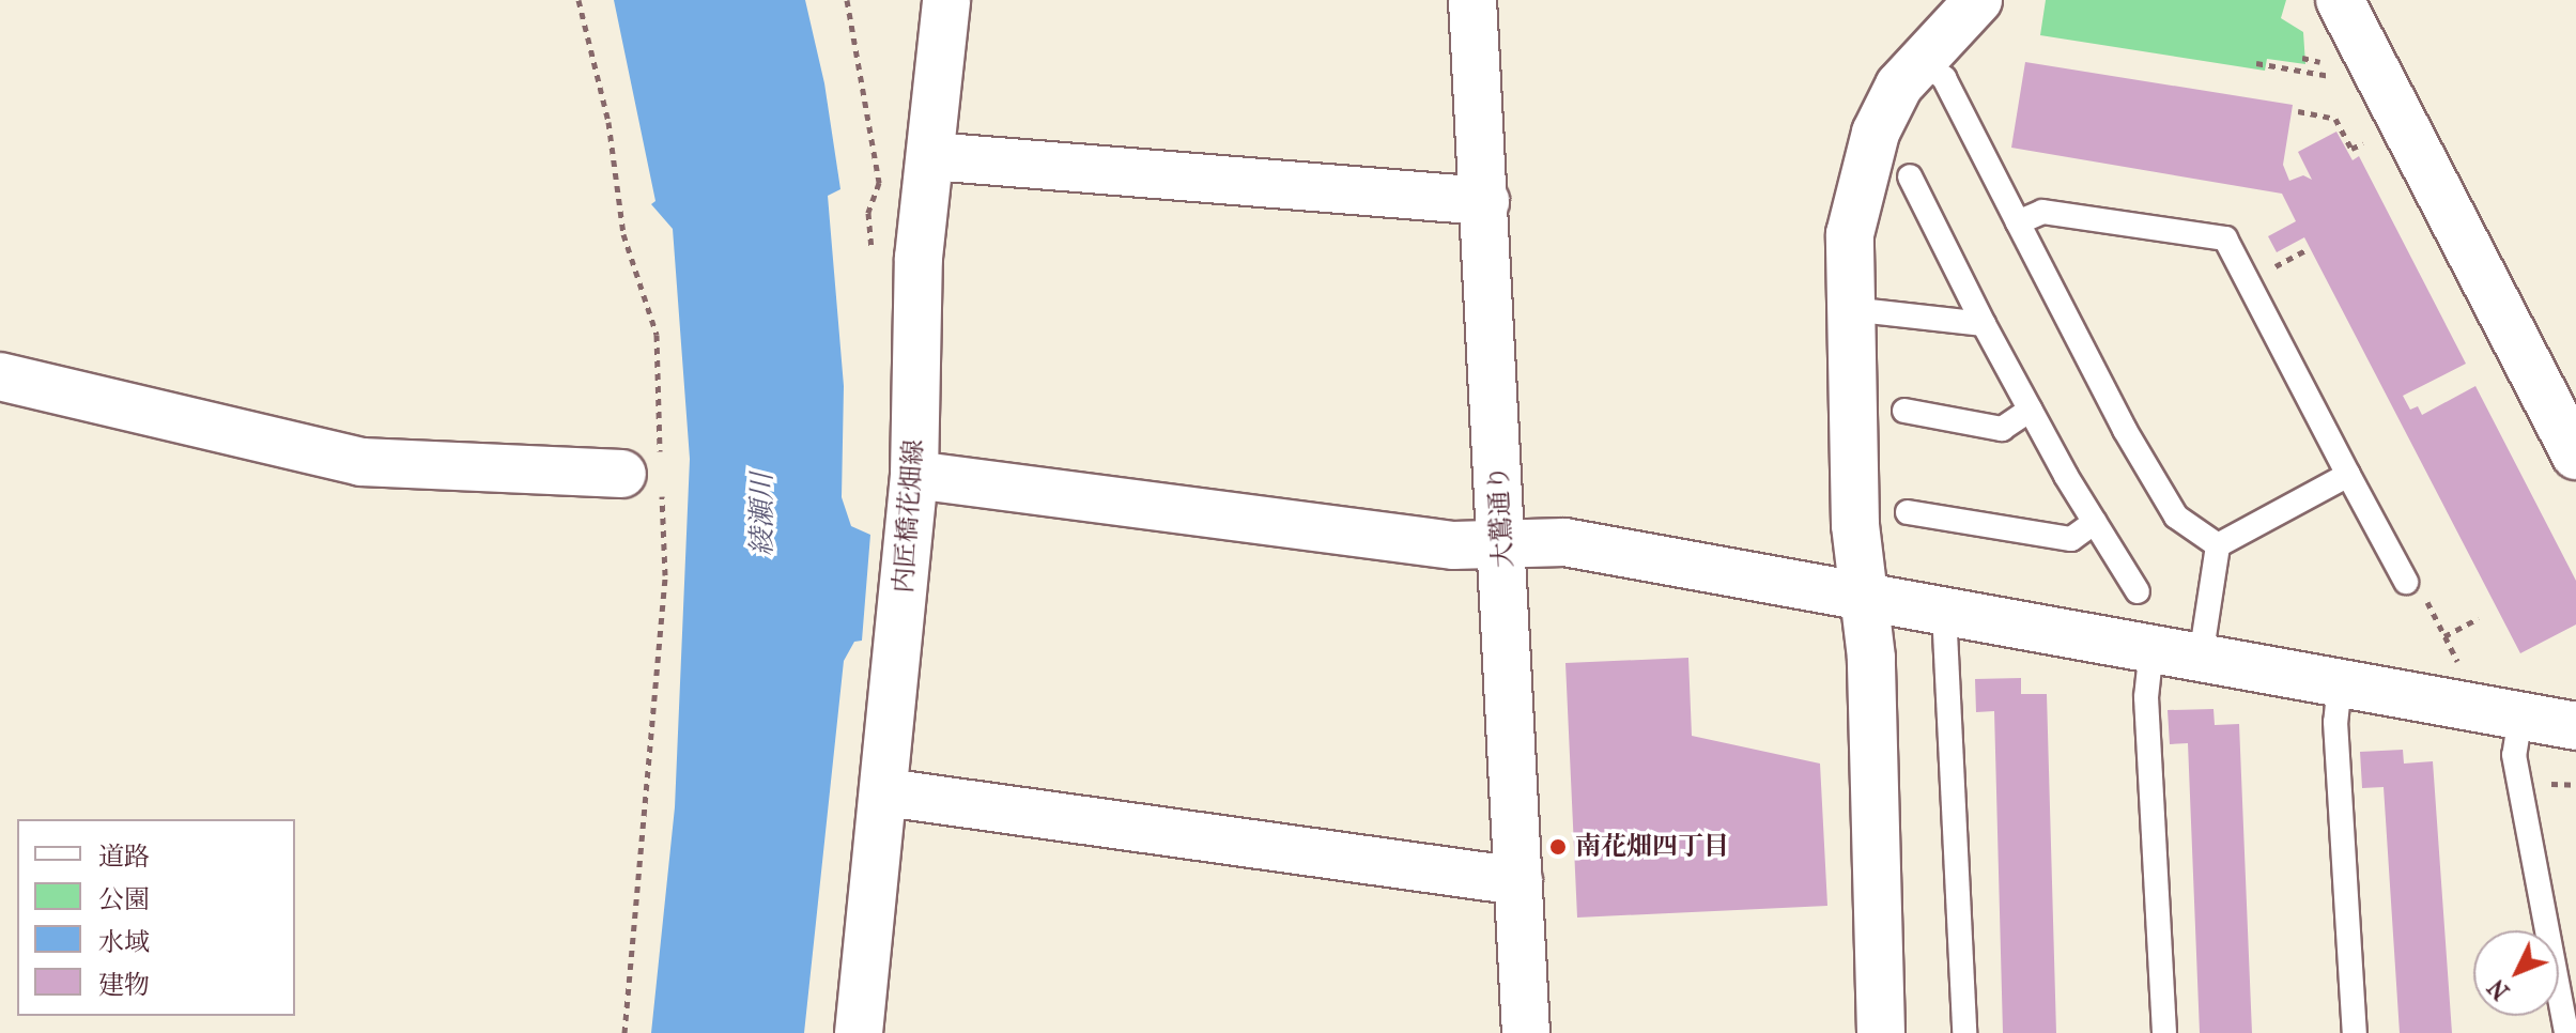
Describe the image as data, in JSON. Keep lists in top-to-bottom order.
{
  "streets": {
    "street": ["内匠橋花畑線", "大鷲通り"]
  },
  "water": ["綾瀬川"],
  "places": ["南花畑四丁目"],
  "legend": [
    "道路",
    "公園",
    "水域",
    "建物"
  ],
  "north": "bottom left"
}
